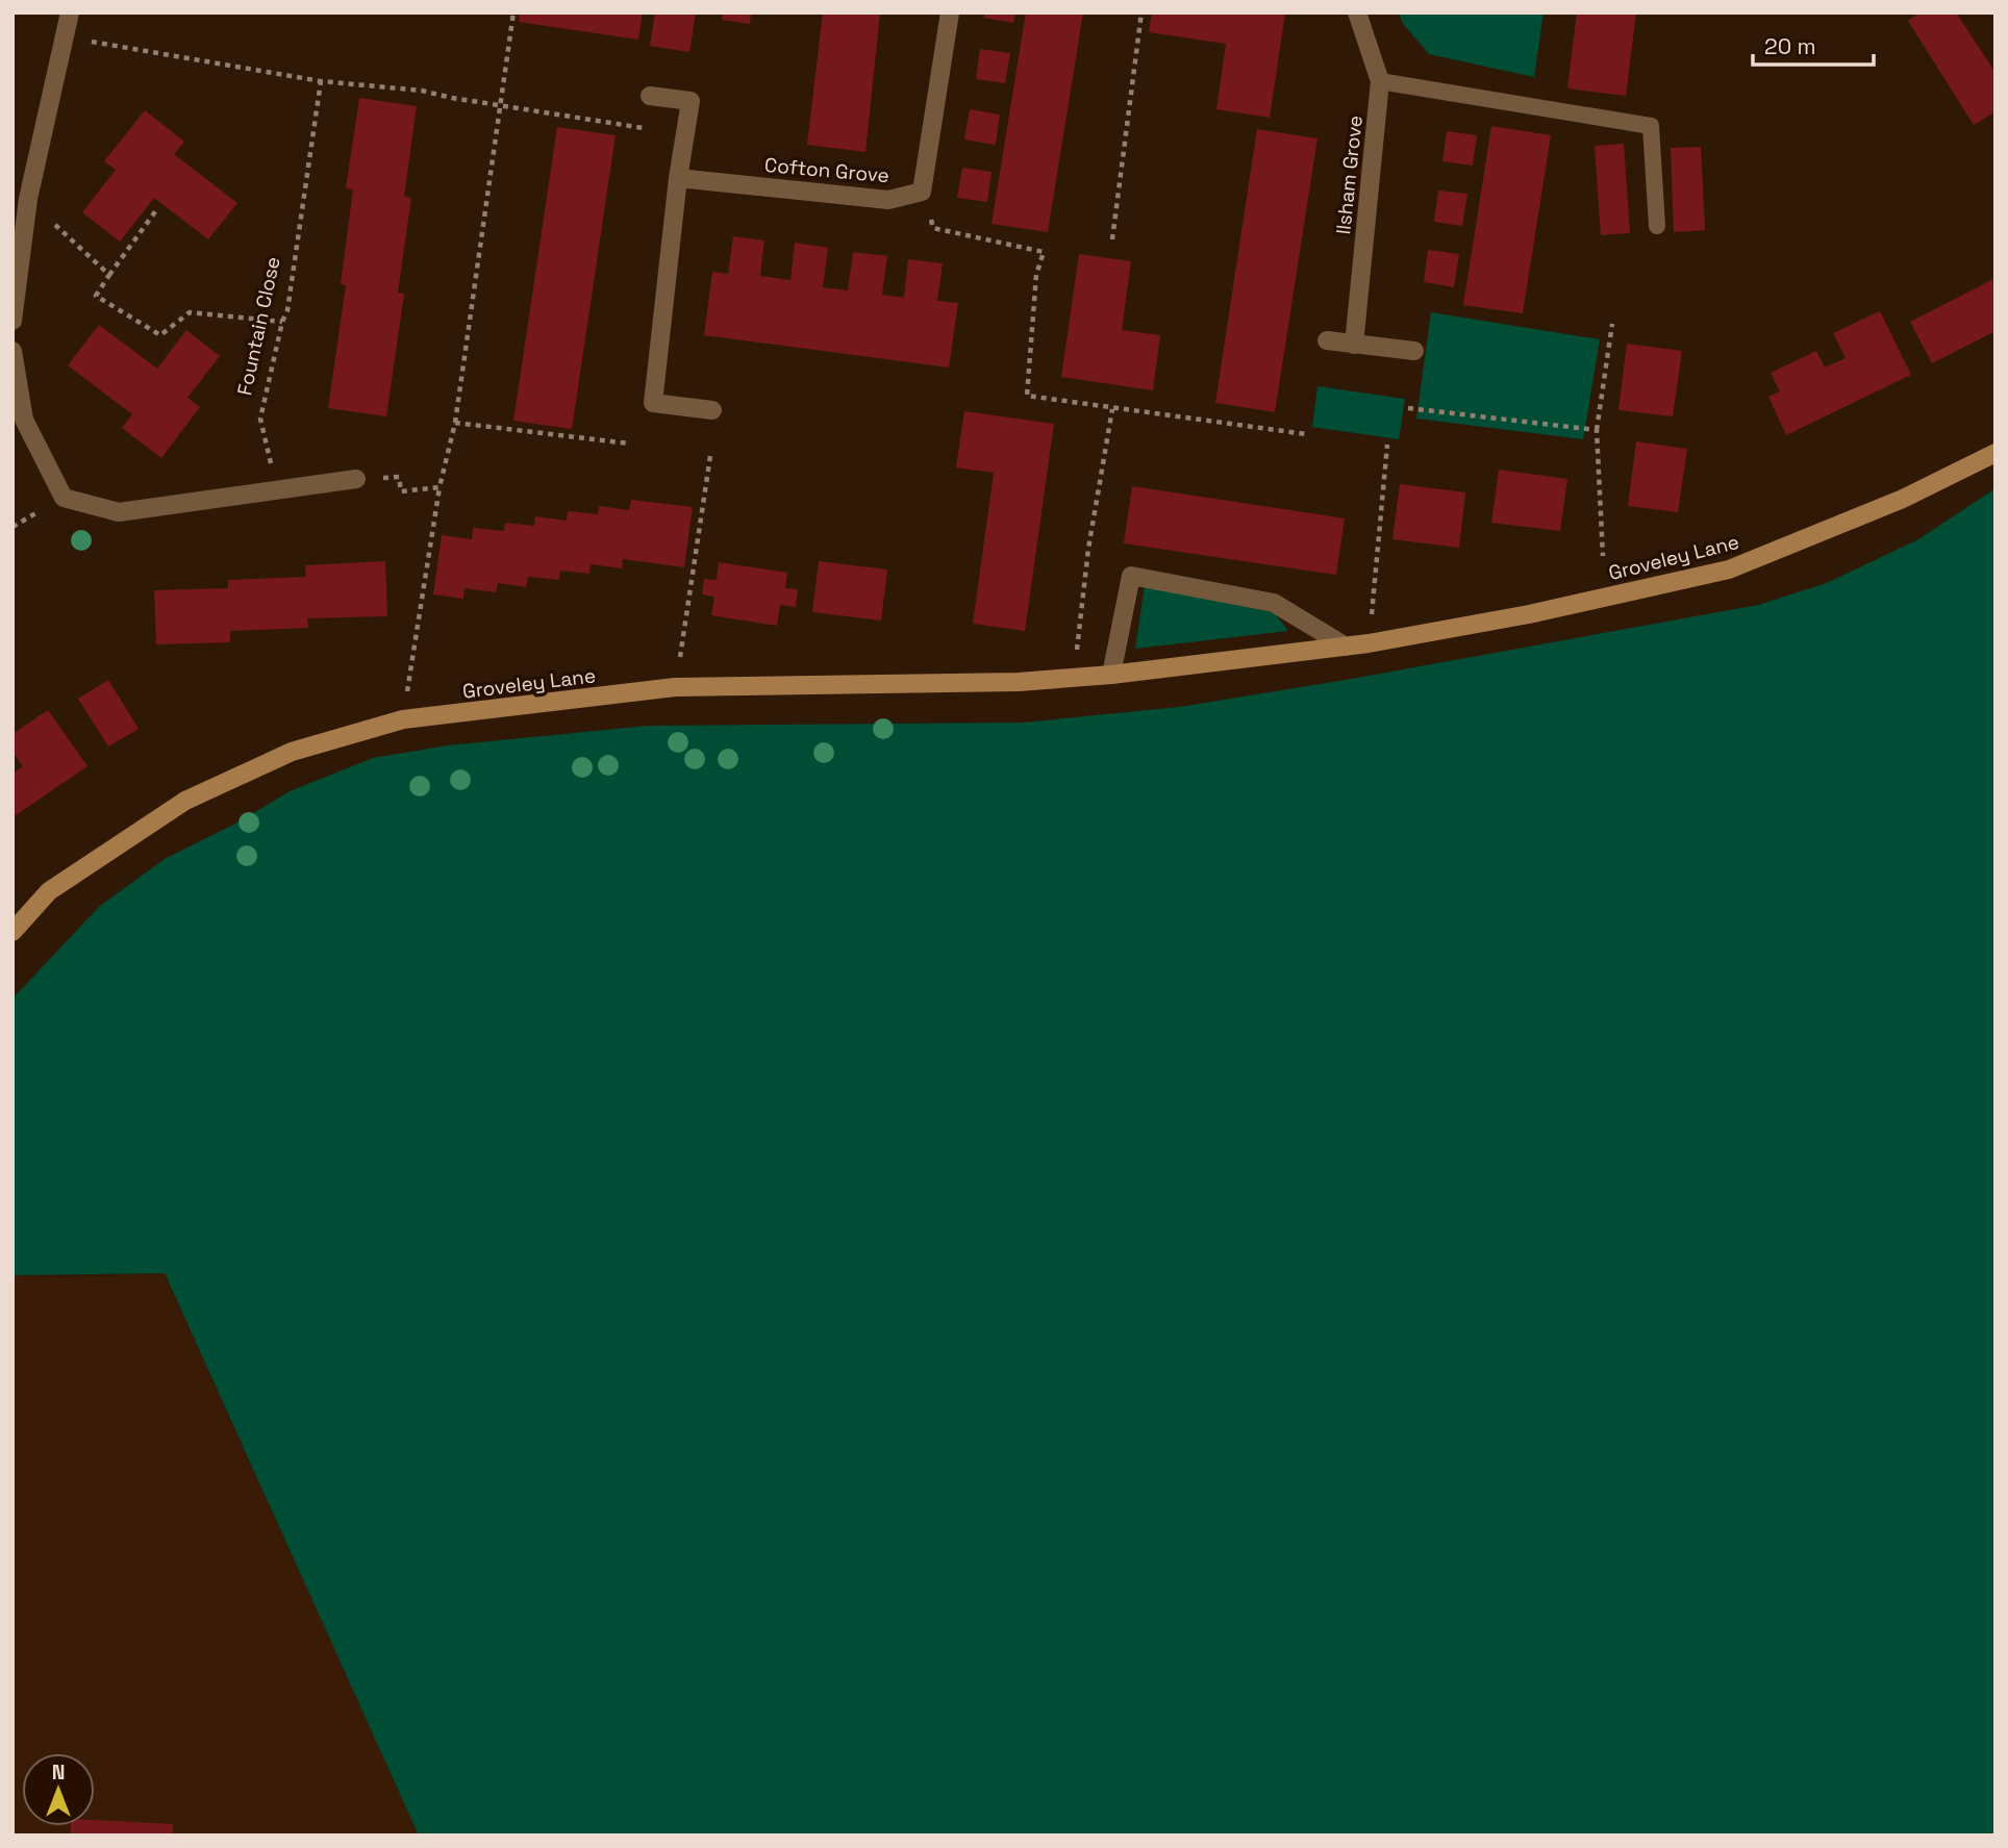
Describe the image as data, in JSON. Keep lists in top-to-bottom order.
{
  "streets": {
    "main road": ["Groveley Lane"],
    "street": ["Cofton Grove", "Ilsham Grove"],
    "path": ["Fountain Close"]
  },
  "scale_bar": "20 m",
  "north": "top"
}
